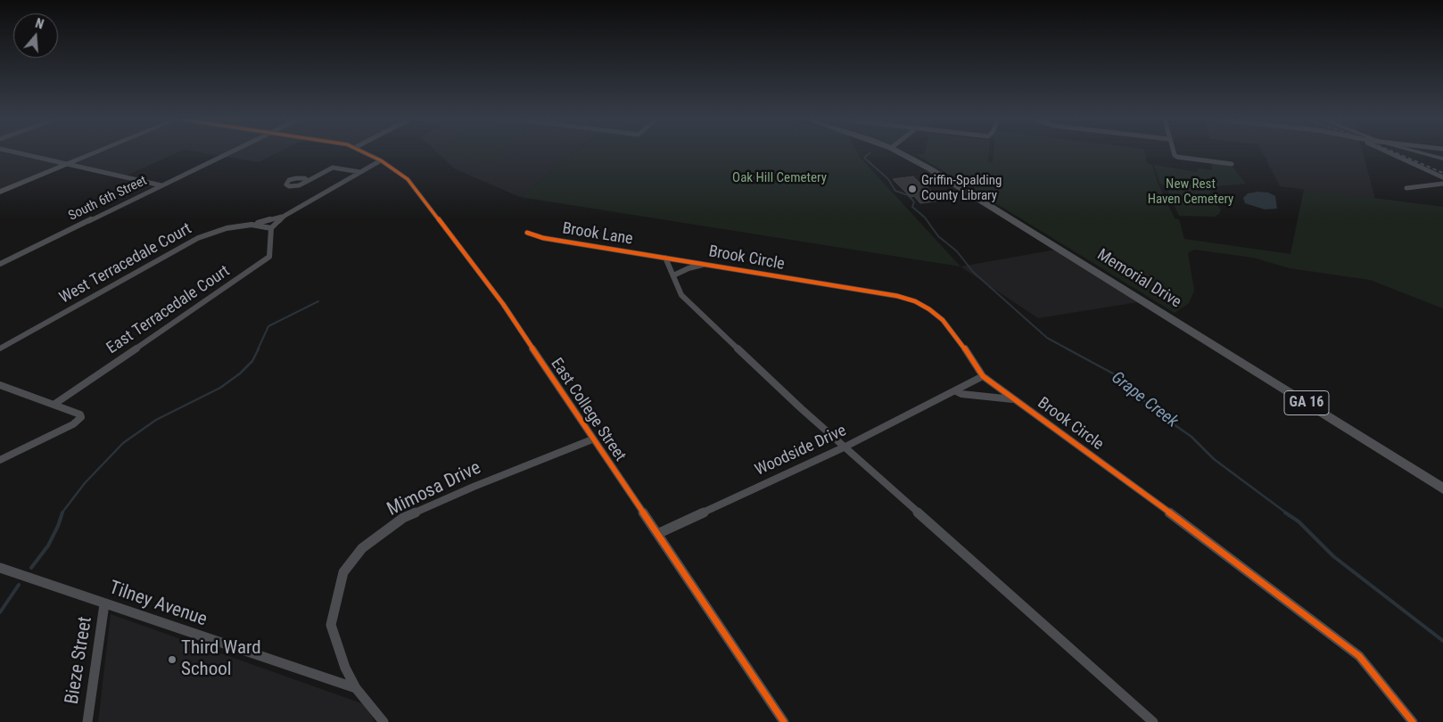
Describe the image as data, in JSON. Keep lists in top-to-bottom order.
{
  "streets": {
    "main road": ["Memorial Drive", "GA 16"],
    "street": [
      "South 6th Street",
      "Brook Lane",
      "Brook Circle",
      "West Terracedale Court",
      "East Terracedale Court",
      "East College Street",
      "Woodside Drive",
      "Mimosa Drive",
      "Tilney Avenue",
      "Bieze Street"
    ]
  },
  "crossings": [
    ["Brook Lane", "Brook Circle"],
    ["Brook Circle", "Woodside Drive"],
    ["West Terracedale Court", "East Terracedale Court"],
    ["East College Street", "Woodside Drive"],
    ["East College Street", "Mimosa Drive"],
    ["Mimosa Drive", "Tilney Avenue"],
    ["Tilney Avenue", "Bieze Street"]
  ],
  "water": ["Grape Creek"],
  "parks": ["Oak Hill Cemetery", "New Rest Haven Cemetery"],
  "places": ["Griffin-Spalding County Library", "Third Ward School"],
  "north": "top"
}
